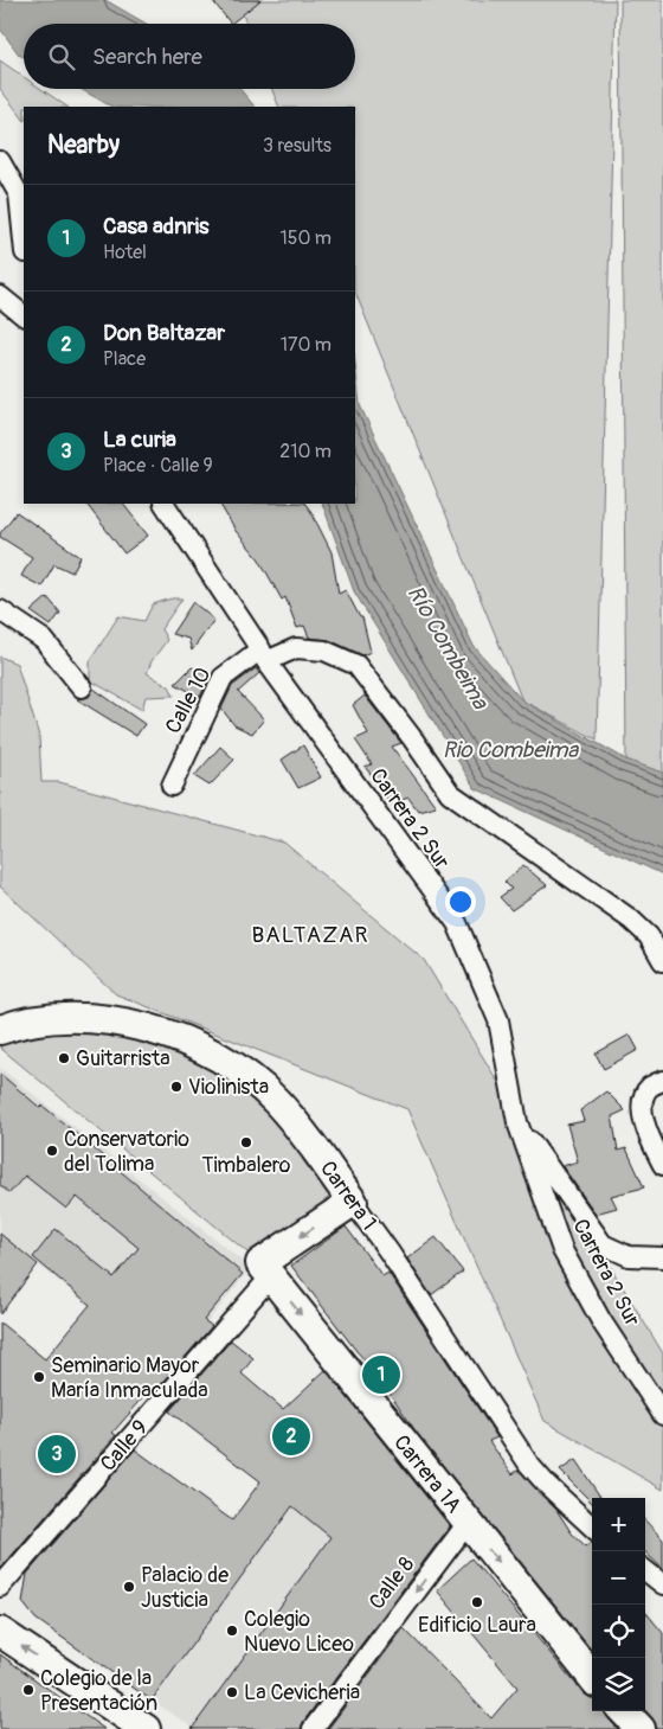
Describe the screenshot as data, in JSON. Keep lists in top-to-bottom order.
{
  "streets": {
    "street": [
      "Calle 10",
      "Carrera 2 Sur",
      "Carrera 1",
      "Calle 9",
      "Carrera 1A",
      "Calle 8"
    ]
  },
  "crossings": [
    ["Calle 10", "Carrera 2 Sur"],
    ["Carrera 1", "Calle 9"],
    ["Calle 9", "Carrera 1A"],
    ["Carrera 1A", "Calle 8"]
  ],
  "one_way": ["Carrera 1A", "Calle 8"],
  "districts": ["BALTAZAR"],
  "water": ["Río Combeima", "Rio Combeima"],
  "places": [
    "Guitarrista",
    "Violinista",
    "Timbalero",
    "Conservatorio del Tolima",
    "Seminario Mayor María Inmaculada",
    "Palacio de Justicia",
    "Edificio Laura",
    "Colegio Nuevo Liceo",
    "Colegio de la Presentación",
    "La Cevicheria"
  ],
  "page": {
    "search": "Search here",
    "heading": ["Nearby", "3 results"],
    "list": [
      {
        "mark": "1",
        "name": "Casa adnris",
        "note": "Hotel",
        "value": "150 m"
      },
      {
        "mark": "2",
        "name": "Don Baltazar",
        "note": "Place",
        "value": "170 m"
      },
      {
        "mark": "3",
        "name": "La curia",
        "note": "Place · Calle 9",
        "value": "210 m"
      }
    ],
    "pins": ["1", "2", "3"],
    "map_buttons": ["+", "−"]
  }
}
